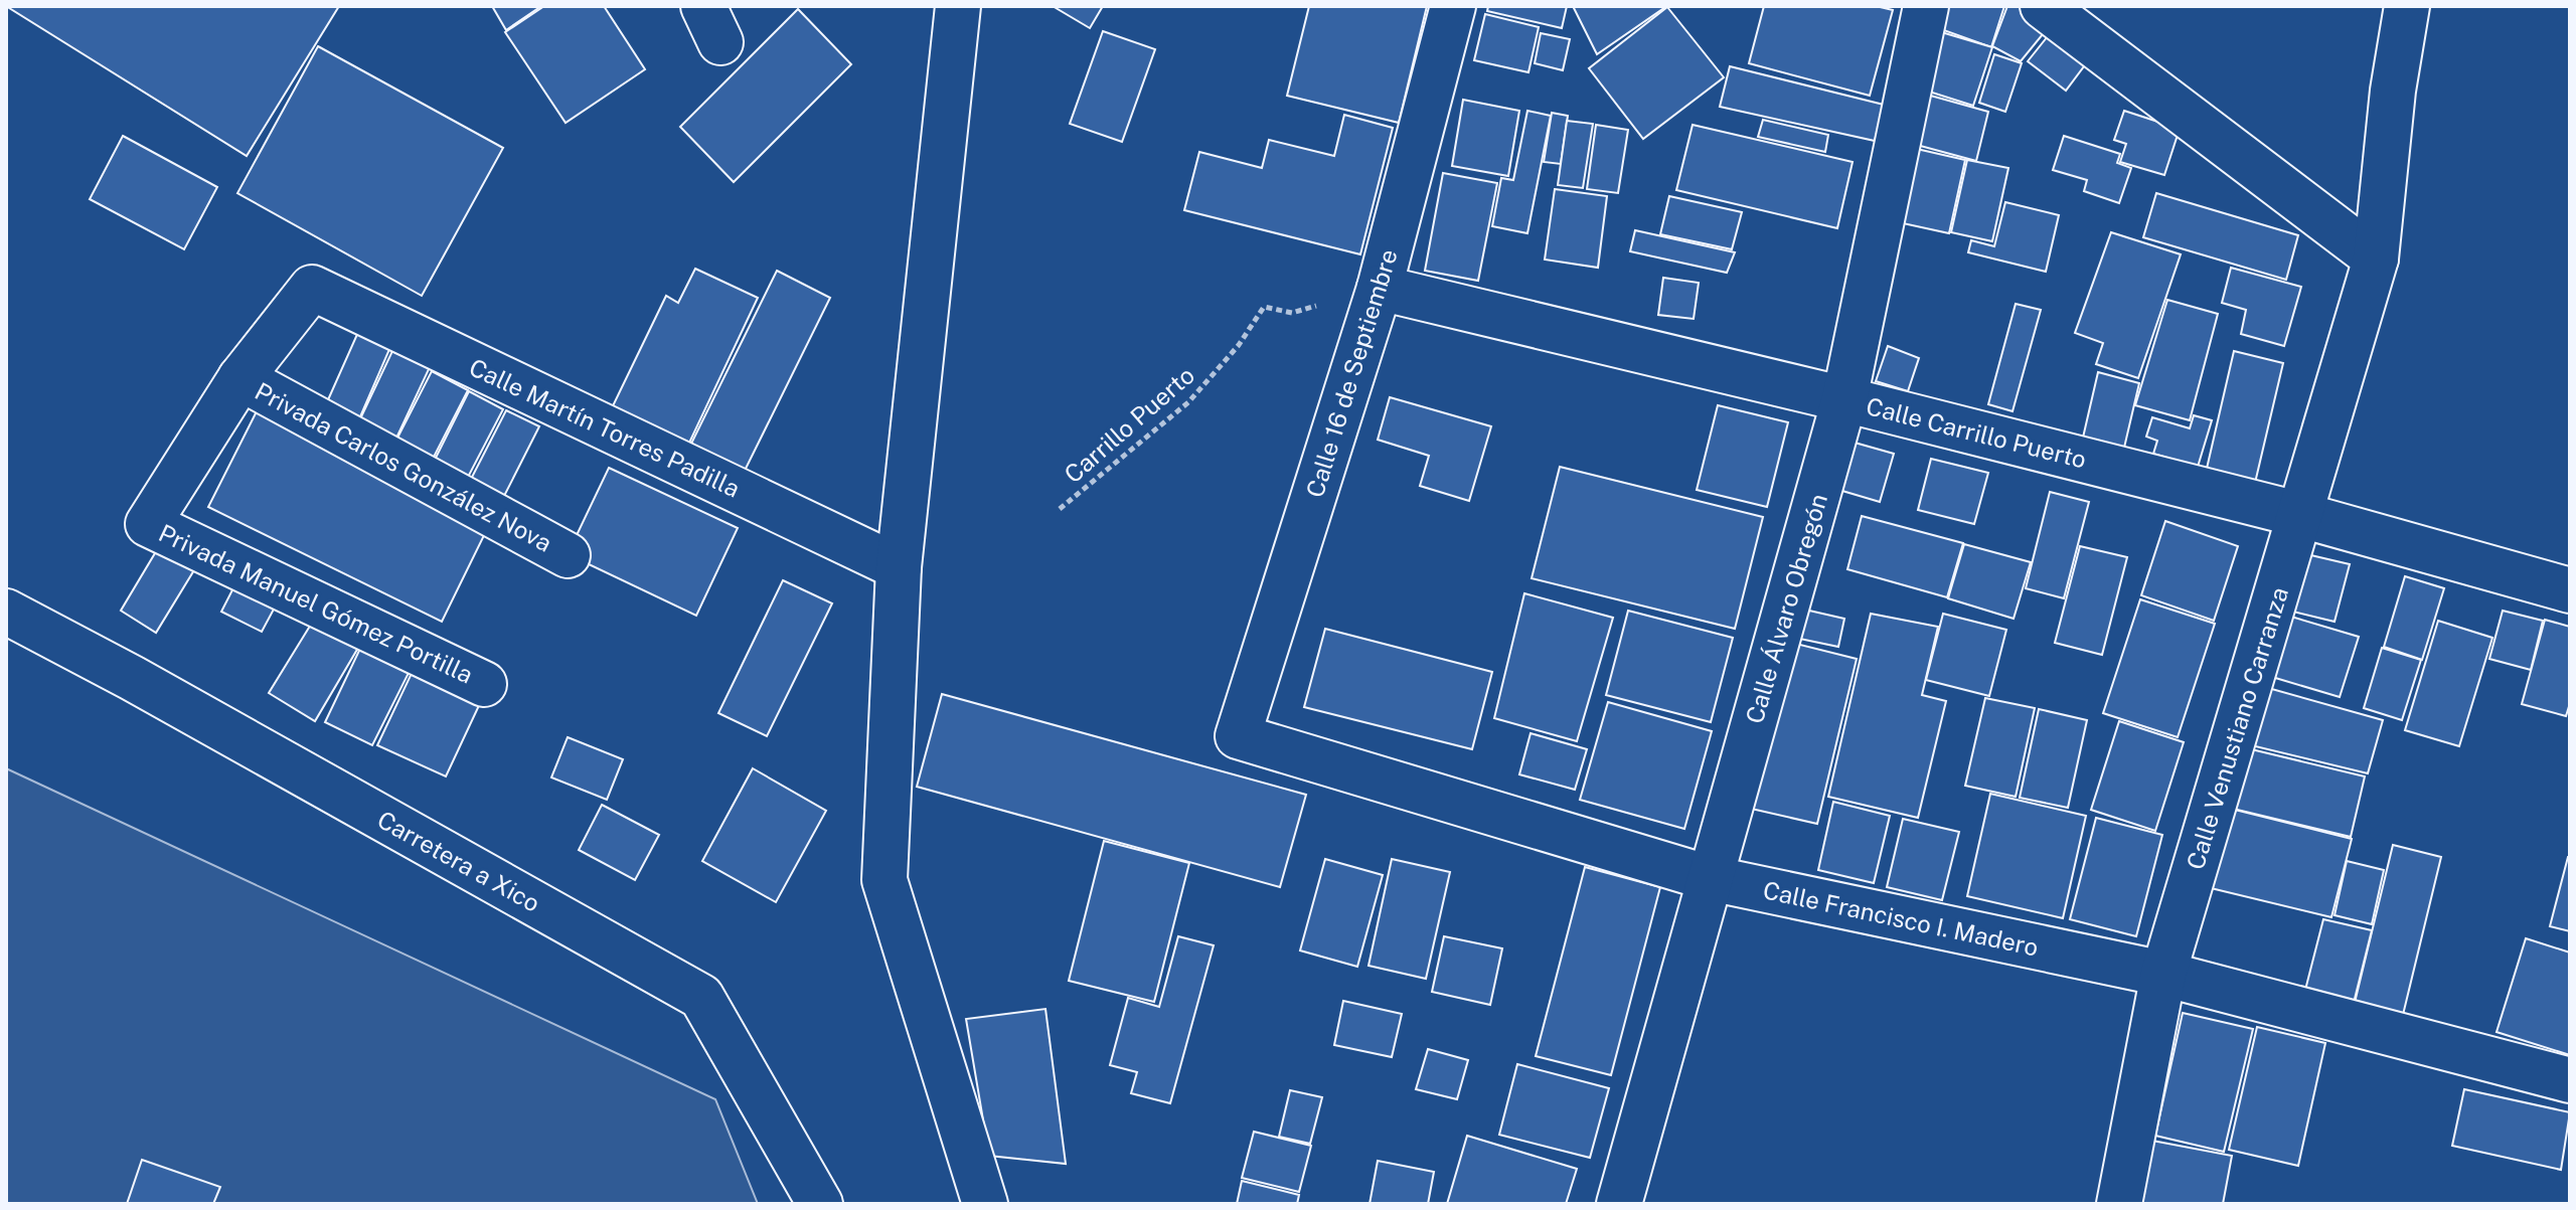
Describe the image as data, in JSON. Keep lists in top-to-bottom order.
{
  "streets": {
    "street": [
      "Calle 16 de Septiembre",
      "Calle Martín Torres Padilla",
      "Calle Carrillo Puerto",
      "Privada Carlos González Nova",
      "Privada Manuel Gómez Portilla",
      "Calle Álvaro Obregón",
      "Calle Venustiano Carranza",
      "Carretera a Xico",
      "Calle Francisco I. Madero"
    ],
    "path": ["Carrillo Puerto"]
  },
  "crossings": [
    ["Calle 16 de Septiembre", "Carrillo Puerto"],
    ["Calle 16 de Septiembre", "Calle Carrillo Puerto"],
    ["Calle 16 de Septiembre", "Calle Francisco I. Madero"],
    ["Carrillo Puerto", "Calle Carrillo Puerto"],
    ["Calle Martín Torres Padilla", "Privada Carlos González Nova"],
    ["Calle Martín Torres Padilla", "Privada Manuel Gómez Portilla"],
    ["Calle Carrillo Puerto", "Calle Álvaro Obregón"],
    ["Calle Carrillo Puerto", "Calle Venustiano Carranza"],
    ["Privada Carlos González Nova", "Privada Manuel Gómez Portilla"],
    ["Calle Álvaro Obregón", "Calle Francisco I. Madero"],
    ["Calle Venustiano Carranza", "Calle Francisco I. Madero"]
  ]
}
